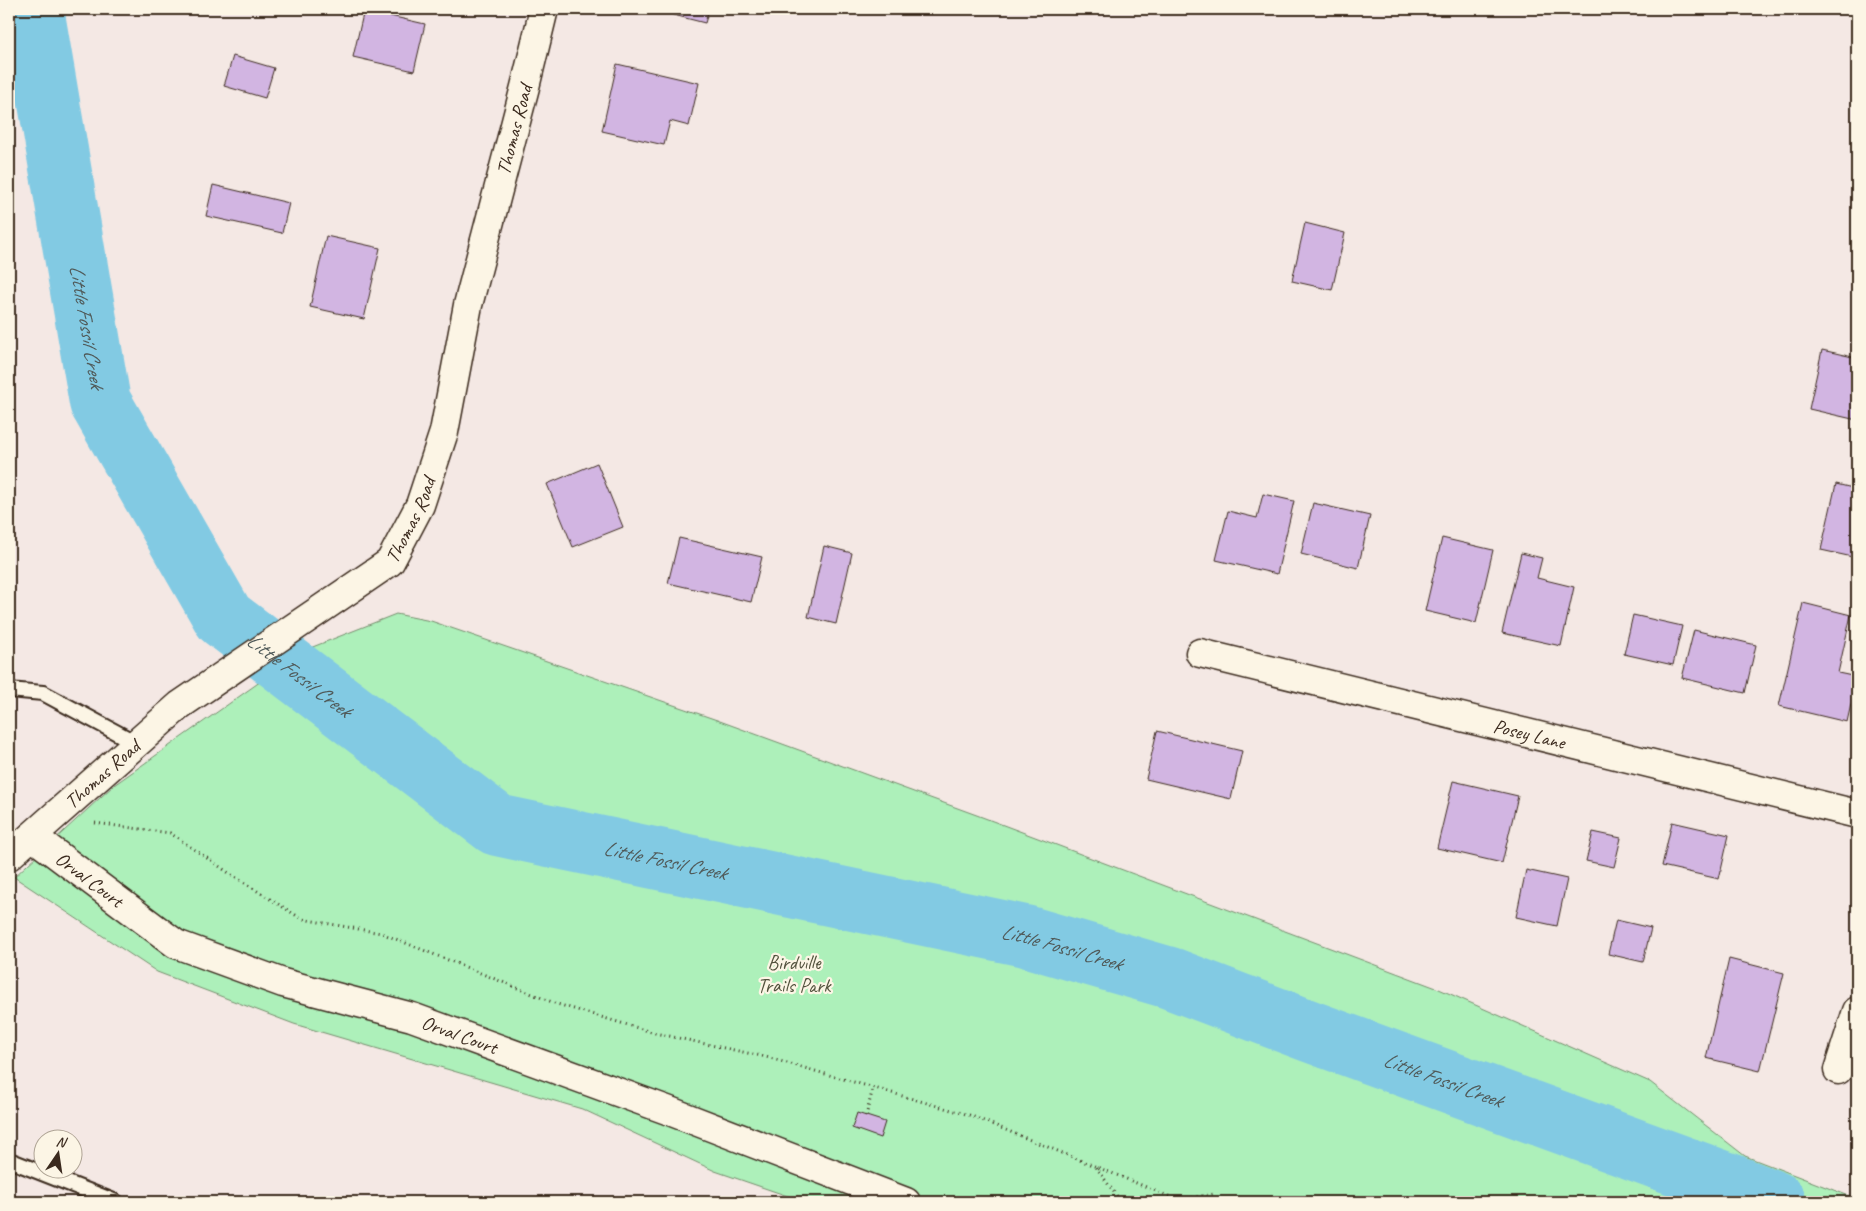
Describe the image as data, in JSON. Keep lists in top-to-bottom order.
{
  "streets": {
    "street": ["Thomas Road", "Posey Lane", "Orval Court"]
  },
  "crossings": [
    ["Thomas Road", "Orval Court"]
  ],
  "water": ["Little Fossil Creek"],
  "parks": ["Birdville Trails Park"],
  "north": "top"
}
